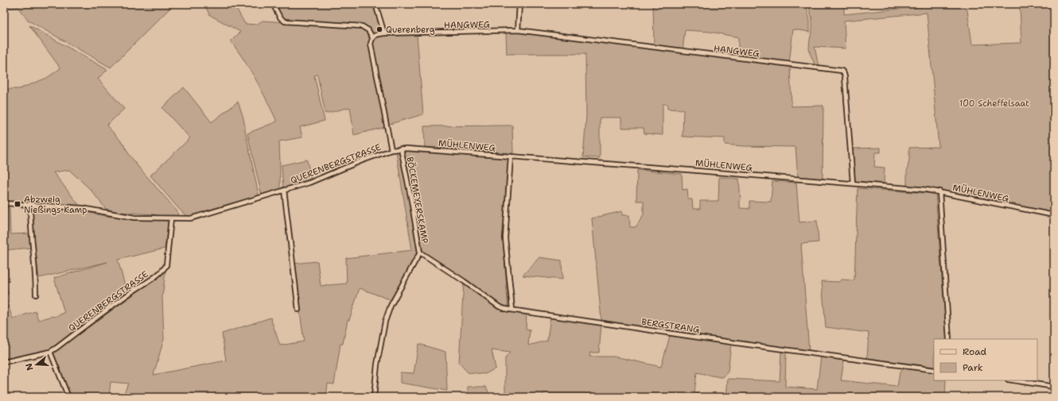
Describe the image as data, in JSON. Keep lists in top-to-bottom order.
{
  "streets": {
    "street": [
      "HANGWEG",
      "MÜHLENWEG",
      "QUERENBERGSTRASSE",
      "BÖCKEMEYERSKAMP",
      "BERGSTRANG"
    ]
  },
  "crossings": [
    ["HANGWEG", "MÜHLENWEG"],
    ["MÜHLENWEG", "QUERENBERGSTRASSE"],
    ["MÜHLENWEG", "BÖCKEMEYERSKAMP"],
    ["BÖCKEMEYERSKAMP", "BERGSTRANG"]
  ],
  "parks": ["100 Scheffelsaat"],
  "places": {
    "other": ["Querenberg"],
    "transit": ["Abzweig Nießings Kamp"]
  },
  "legend": ["Road", "Park"],
  "north": "left"
}
